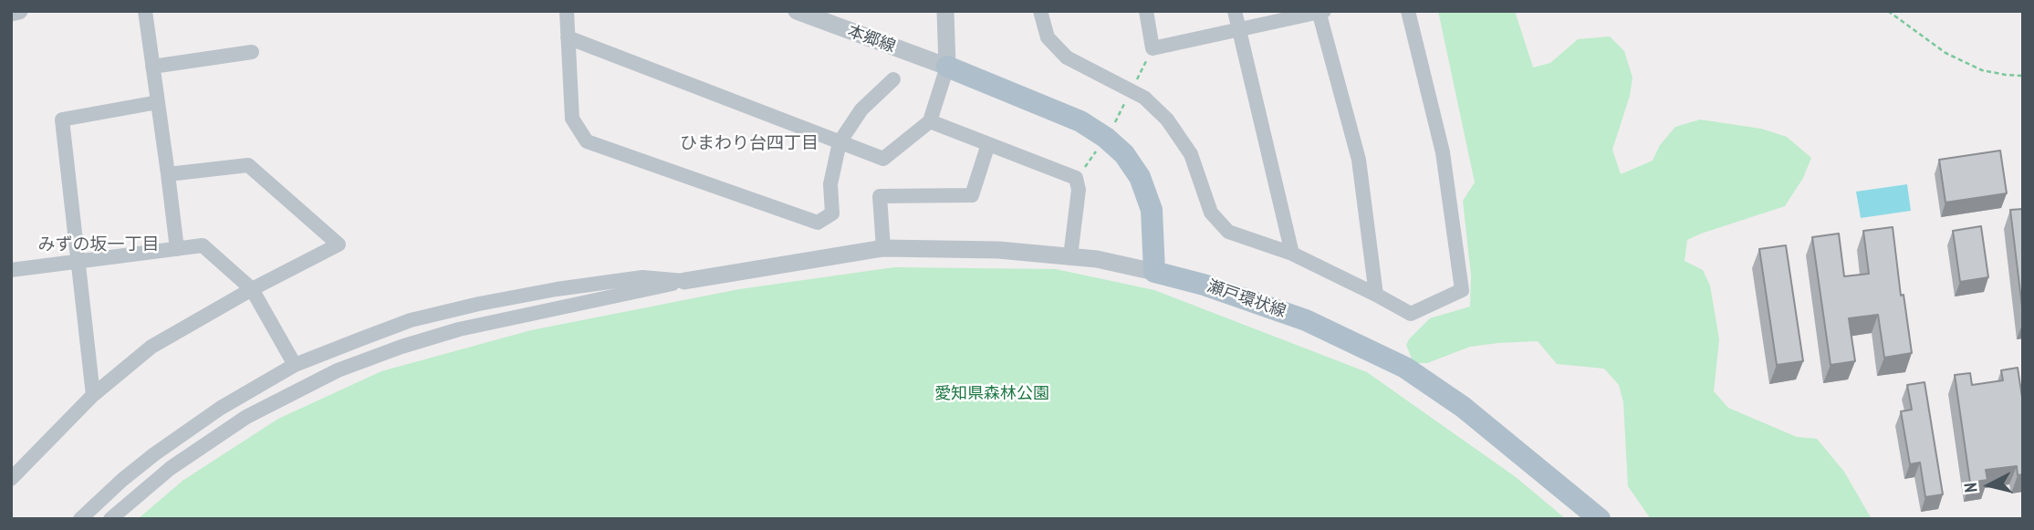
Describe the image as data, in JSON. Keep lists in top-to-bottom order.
{
  "streets": {
    "main road": ["瀬戸環状線"],
    "street": ["本郷線"]
  },
  "districts": ["ひまわり台四丁目", "みずの坂一丁目"],
  "parks": ["愛知県森林公園"],
  "north": "left"
}
